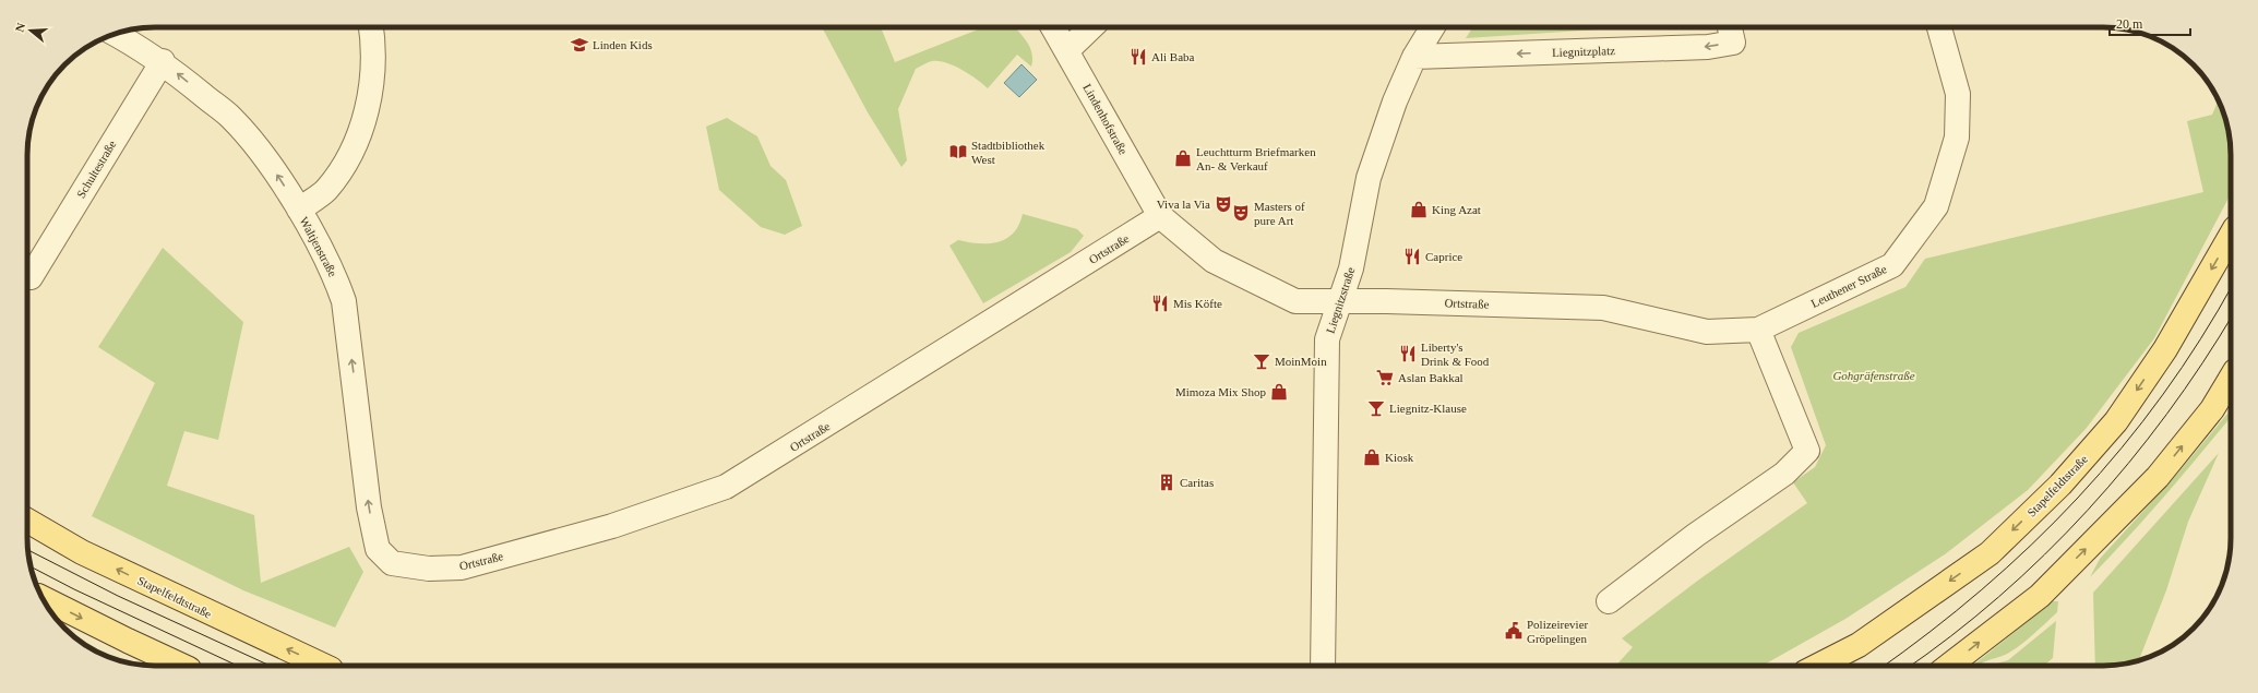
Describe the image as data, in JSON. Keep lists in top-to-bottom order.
{
  "streets": {
    "main road": ["Stapelfeldtstraße"],
    "street": [
      "Liegnitzplatz",
      "Lindenhofstraße",
      "Schultestraße",
      "Waltjenstraße",
      "Ortstraße",
      "Leuthener Straße",
      "Liegnitzstraße"
    ]
  },
  "crossings": [
    ["Liegnitzplatz", "Liegnitzstraße"],
    ["Lindenhofstraße", "Ortstraße"],
    ["Schultestraße", "Waltjenstraße"],
    ["Waltjenstraße", "Ortstraße"],
    ["Ortstraße", "Leuthener Straße"],
    ["Ortstraße", "Liegnitzstraße"]
  ],
  "one_way": ["Liegnitzplatz", "Waltjenstraße"],
  "parks": ["Gohgräfenstraße"],
  "places": {
    "school or university": ["Linden Kids"],
    "restaurant": [
      "Ali Baba",
      "Caprice",
      "Mis Köfte",
      "Liberty's Drink & Food"
    ],
    "library": ["Stadtbibliothek West"],
    "shop": [
      "Leuchtturm Briefmarken An- & Verkauf",
      "King Azat",
      "Mimoza Mix Shop",
      "Kiosk"
    ],
    "theatre": ["Viva la Via", "Masters of pure Art"],
    "bar": ["MoinMoin", "Liegnitz-Klause"],
    "supermarket": ["Aslan Bakkal"],
    "building": ["Caritas"],
    "public building": ["Polizeirevier Gröpelingen"]
  },
  "scale_bar": "20 m",
  "north": "left"
}
